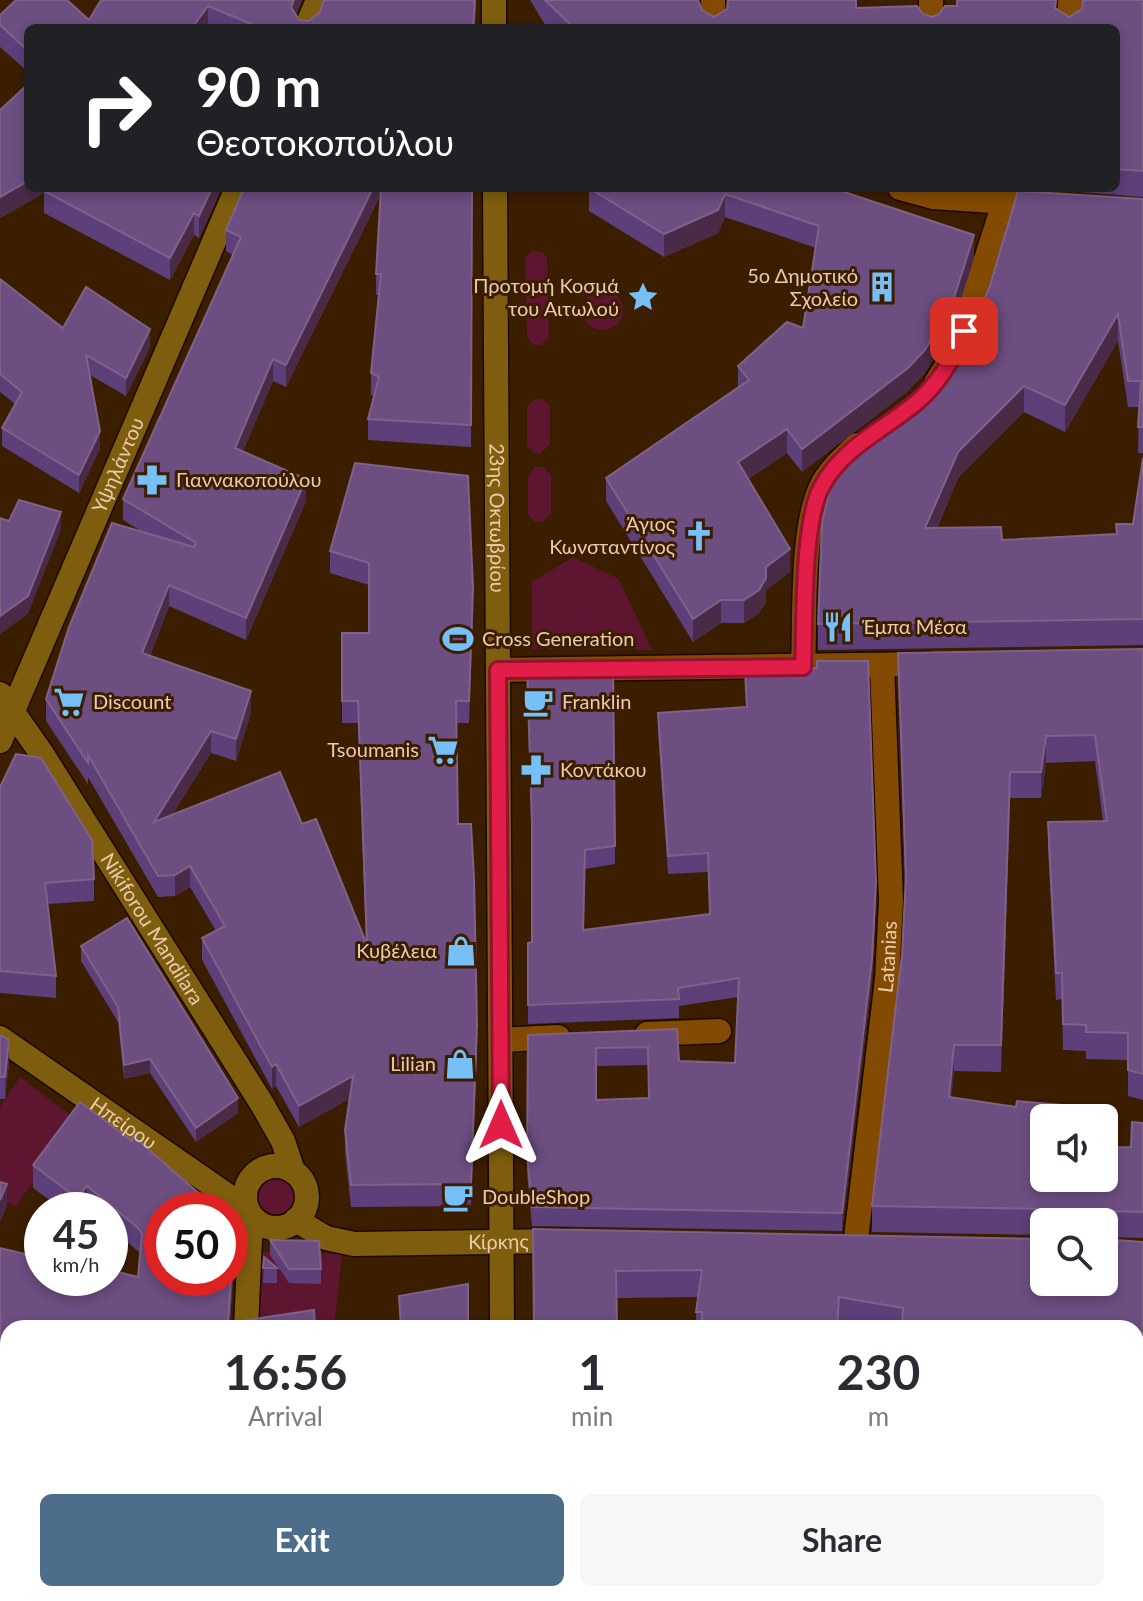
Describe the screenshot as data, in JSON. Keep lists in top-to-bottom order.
{
  "streets": {
    "main road": [
      "Υψηλάντου",
      "23ης Οκτωβρίου",
      "Nikiforou Mandilara",
      "Ηπείρου",
      "Κίρκης"
    ],
    "street": ["Latanias"]
  },
  "crossings": [
    ["Υψηλάντου", "Nikiforou Mandilara"],
    ["23ης Οκτωβρίου", "Κίρκης"],
    ["Nikiforou Mandilara", "Ηπείρου"],
    ["Nikiforou Mandilara", "Κίρκης"],
    ["Ηπείρου", "Κίρκης"]
  ],
  "places": {
    "building": ["5ο Δημοτικό Σχολείο"],
    "place": ["Προτομή Κοσμά του Αιτωλού"],
    "pharmacy": ["Γιαννακοπούλου", "Κοντάκου"],
    "church": ["Άγιος Κωνσταντίνος"],
    "restaurant": ["Έμπα Μέσα"],
    "sports": ["Cross Generation"],
    "supermarket": ["Discount", "Tsoumanis"],
    "cafe": ["Franklin", "DoubleShop"],
    "shop": ["Κυβέλεια", "Lilian"]
  },
  "page": {
    "turn": ["90 m", "Θεοτοκοπούλου"],
    "speed": "45 km/h",
    "limit": "50",
    "eta": [
      "16:56",
      "Arrival",
      "1",
      "min",
      "230",
      "m"
    ],
    "buttons": ["Exit", "Share"]
  }
}
